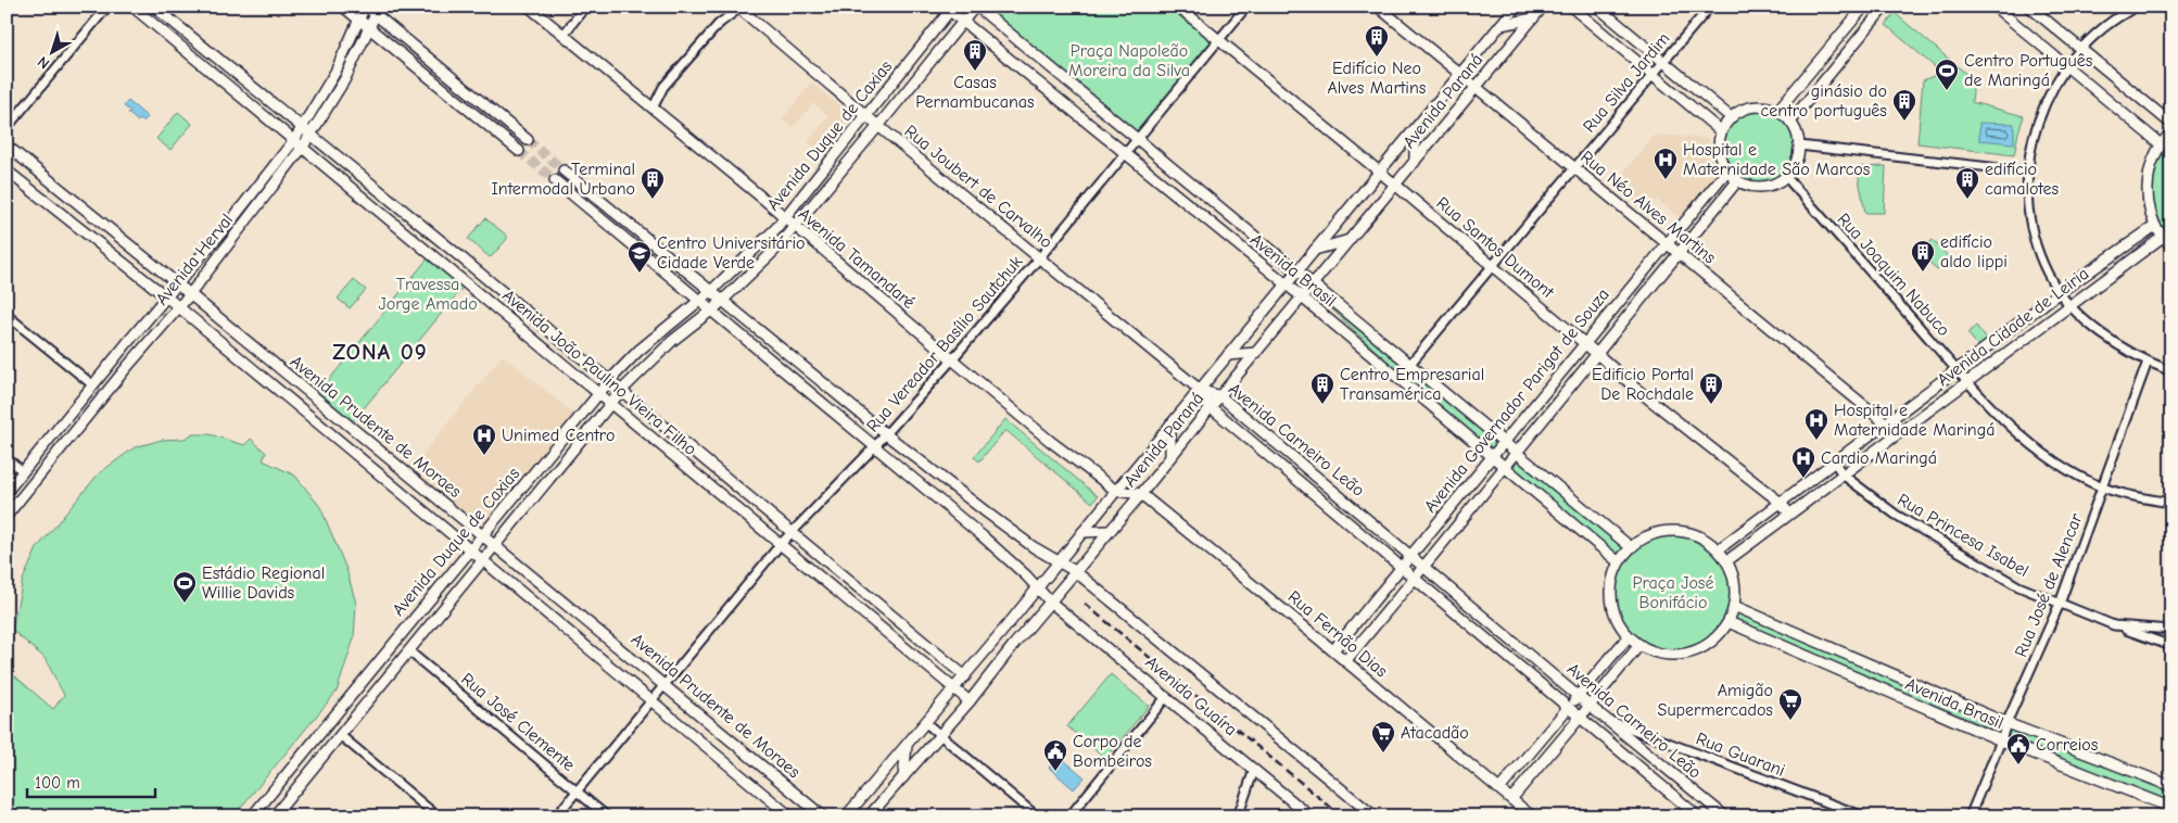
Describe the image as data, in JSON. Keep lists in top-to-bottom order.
{
  "streets": {
    "main road": [
      "Avenida Paraná",
      "Avenida Duque de Caxias",
      "Rua Joubert de Carvalho",
      "Rua Néo Alves Martins",
      "Rua Santos Dumont",
      "Avenida Tamandaré",
      "Avenida Herval",
      "Avenida Brasil",
      "Avenida Cidade de Leiria",
      "Avenida João Paulino Vieira Filho",
      "Avenida Governador Parigot de Souza",
      "Avenida Prudente de Moraes",
      "Avenida Carneiro Leão",
      "Rua Fernão Dias",
      "Avenida Guaíra"
    ],
    "street": [
      "Rua Silva Jardim",
      "Rua Joaquim Nabuco",
      "Rua Vereador Basílio Sautchuk",
      "Rua Princesa Isabel",
      "Rua José de Alencar",
      "Rua José Clemente",
      "Rua Guarani"
    ]
  },
  "crossings": [
    ["Rua Silva Jardim", "Rua Néo Alves Martins"],
    ["Rua Silva Jardim", "Rua Santos Dumont"],
    ["Rua Silva Jardim", "Avenida Brasil"],
    ["Avenida Paraná", "Rua Joubert de Carvalho"],
    ["Avenida Paraná", "Rua Néo Alves Martins"],
    ["Avenida Paraná", "Rua Santos Dumont"],
    ["Avenida Paraná", "Avenida Tamandaré"],
    ["Avenida Paraná", "Avenida Brasil"],
    ["Avenida Paraná", "Avenida João Paulino Vieira Filho"],
    ["Avenida Paraná", "Avenida Carneiro Leão"],
    ["Avenida Paraná", "Rua Fernão Dias"],
    ["Avenida Paraná", "Avenida Guaíra"],
    ["Avenida Duque de Caxias", "Rua Joubert de Carvalho"],
    ["Avenida Duque de Caxias", "Avenida Tamandaré"],
    ["Avenida Duque de Caxias", "Avenida Brasil"],
    ["Avenida Duque de Caxias", "Avenida João Paulino Vieira Filho"],
    ["Avenida Duque de Caxias", "Avenida Prudente de Moraes"],
    ["Avenida Duque de Caxias", "Avenida Guaíra"],
    ["Avenida Duque de Caxias", "Rua José Clemente"],
    ["Rua Joubert de Carvalho", "Rua Vereador Basílio Sautchuk"],
    ["Rua Joubert de Carvalho", "Avenida Carneiro Leão"],
    ["Rua Néo Alves Martins", "Avenida Cidade de Leiria"],
    ["Rua Néo Alves Martins", "Avenida Governador Parigot de Souza"],
    ["Rua Santos Dumont", "Avenida Cidade de Leiria"],
    ["Rua Santos Dumont", "Rua Vereador Basílio Sautchuk"],
    ["Rua Santos Dumont", "Avenida Governador Parigot de Souza"],
    ["Avenida Tamandaré", "Rua Vereador Basílio Sautchuk"],
    ["Avenida Herval", "Avenida João Paulino Vieira Filho"],
    ["Avenida Herval", "Avenida Prudente de Moraes"],
    ["Avenida Brasil", "Avenida Cidade de Leiria"],
    ["Avenida Brasil", "Rua Vereador Basílio Sautchuk"],
    ["Avenida Brasil", "Avenida Governador Parigot de Souza"],
    ["Avenida Brasil", "Rua José de Alencar"],
    ["Rua Joaquim Nabuco", "Avenida Cidade de Leiria"],
    ["Rua Joaquim Nabuco", "Avenida Governador Parigot de Souza"],
    ["Rua Joaquim Nabuco", "Rua José de Alencar"],
    ["Avenida Cidade de Leiria", "Rua Princesa Isabel"],
    ["Rua Vereador Basílio Sautchuk", "Avenida João Paulino Vieira Filho"],
    ["Rua Vereador Basílio Sautchuk", "Avenida Prudente de Moraes"],
    ["Rua Vereador Basílio Sautchuk", "Avenida Guaíra"],
    ["Rua Vereador Basílio Sautchuk", "Rua José Clemente"],
    ["Avenida Governador Parigot de Souza", "Avenida Carneiro Leão"],
    ["Avenida Governador Parigot de Souza", "Rua Fernão Dias"],
    ["Avenida Carneiro Leão", "Rua Guarani"],
    ["Rua Princesa Isabel", "Rua José de Alencar"]
  ],
  "districts": ["ZONA 09"],
  "parks": ["Praça Napoleão Moreira da Silva", "Travessa Jorge Amado", "Praça José Bonifácio"],
  "places": {
    "building": [
      "Edifício Neo Alves Martins",
      "Casas Pernambucanas",
      "ginásio do centro português",
      "Terminal Intermodal Urbano",
      "edifício camalotes",
      "edifício aldo lippi",
      "Centro Empresarial Transamérica",
      "Edificio Portal De Rochdale"
    ],
    "sports": ["Centro Português de Maringá", "Estádio Regional Willie Davids"],
    "hospital": [
      "Hospital e Maternidade São Marcos",
      "Hospital e Maternidade Maringá",
      "Unimed Centro",
      "Cardio Maringá"
    ],
    "school or university": ["Centro Universitário Cidade Verde"],
    "supermarket": ["Amigão Supermercados", "Atacadão"],
    "public building": ["Correios", "Corpo de Bombeiros"]
  },
  "scale_bar": "100 m",
  "north": "bottom left"
}
